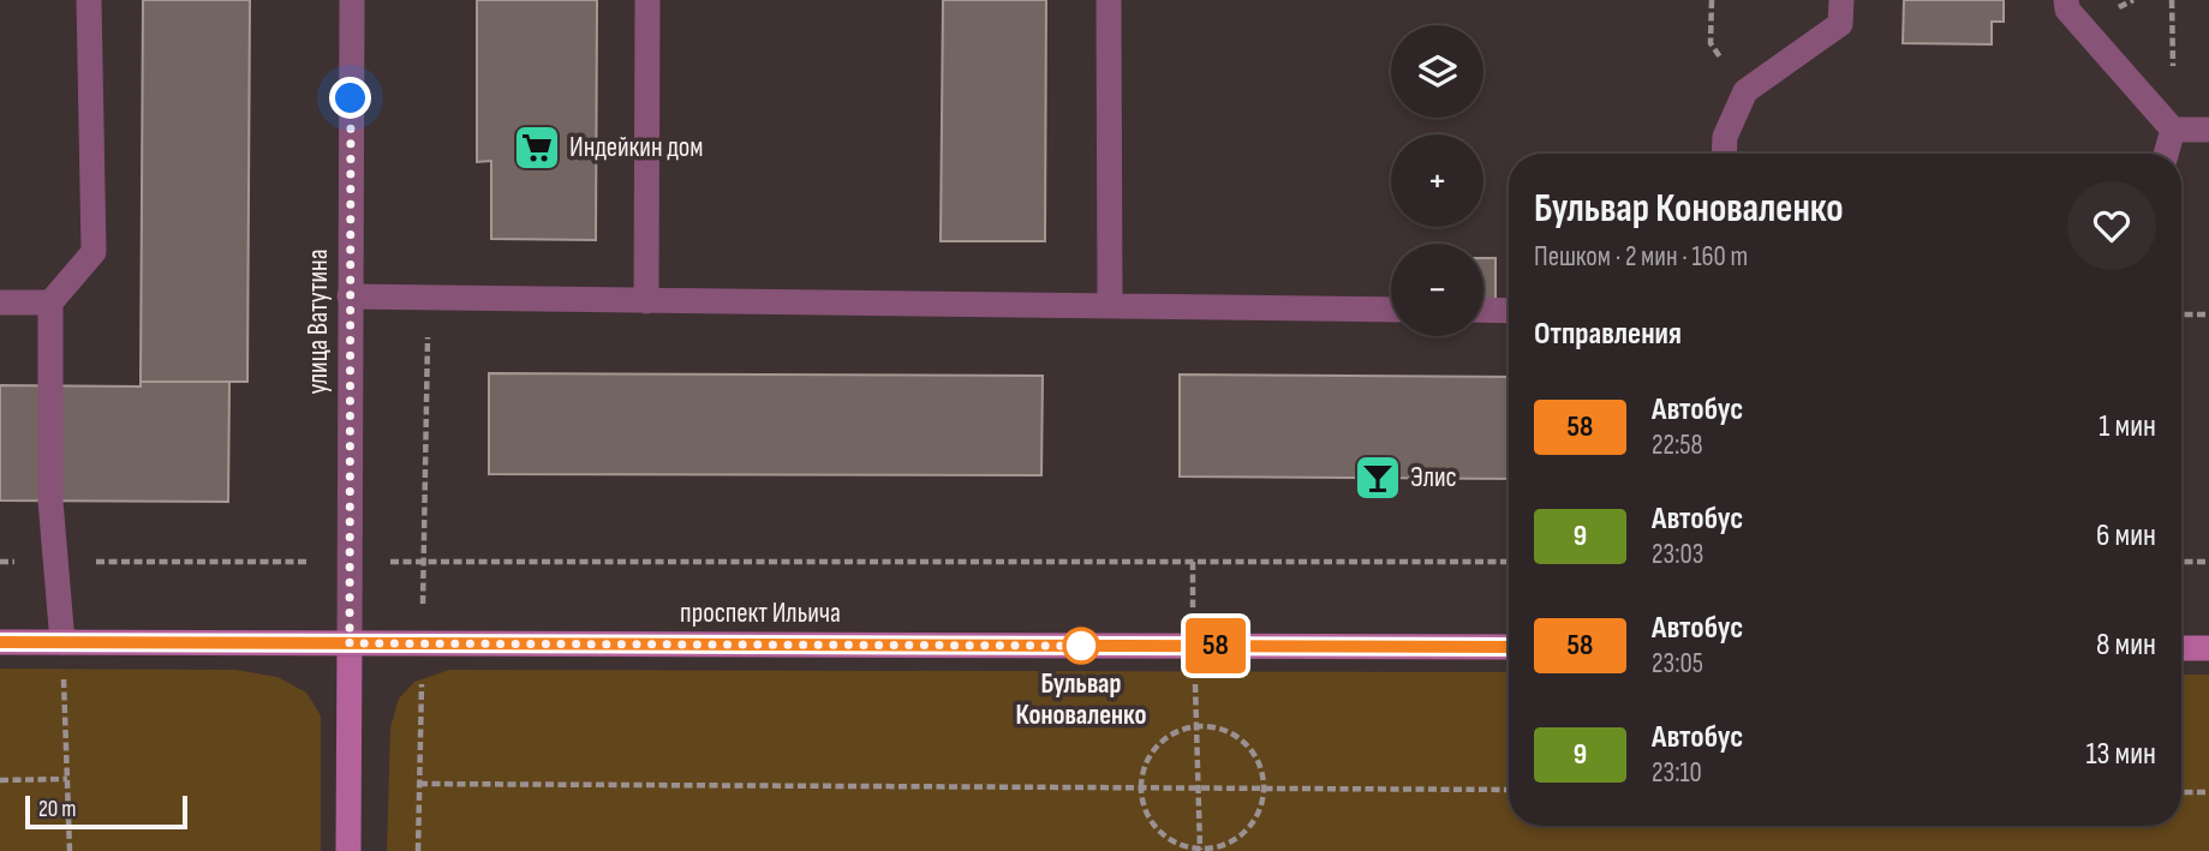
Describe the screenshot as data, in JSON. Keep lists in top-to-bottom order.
{
  "streets": {
    "street": ["улица Ватутина", "проспект Ильича"]
  },
  "crossings": [
    ["улица Ватутина", "проспект Ильича"]
  ],
  "places": {
    "supermarket": ["Индейкин дом"],
    "bar": ["Элис"],
    "other": ["Бульвар Коноваленко"]
  },
  "lines": ["bus line 58"],
  "scale_bar": "20 m",
  "page": {
    "on_map": "58",
    "map_buttons": ["+", "−"],
    "heading": [
      ["Бульвар Коноваленко", "Пешком · 2 мин · 160 m"],
      "Отправления"
    ],
    "list": [
      {
        "mark": "58",
        "name": "Автобус",
        "note": "22:58",
        "value": "1 мин"
      },
      {
        "mark": "9",
        "name": "Автобус",
        "note": "23:03",
        "value": "6 мин"
      },
      {
        "mark": "58",
        "name": "Автобус",
        "note": "23:05",
        "value": "8 мин"
      },
      {
        "mark": "9",
        "name": "Автобус",
        "note": "23:10",
        "value": "13 мин"
      }
    ],
    "scale": "20 m"
  }
}
